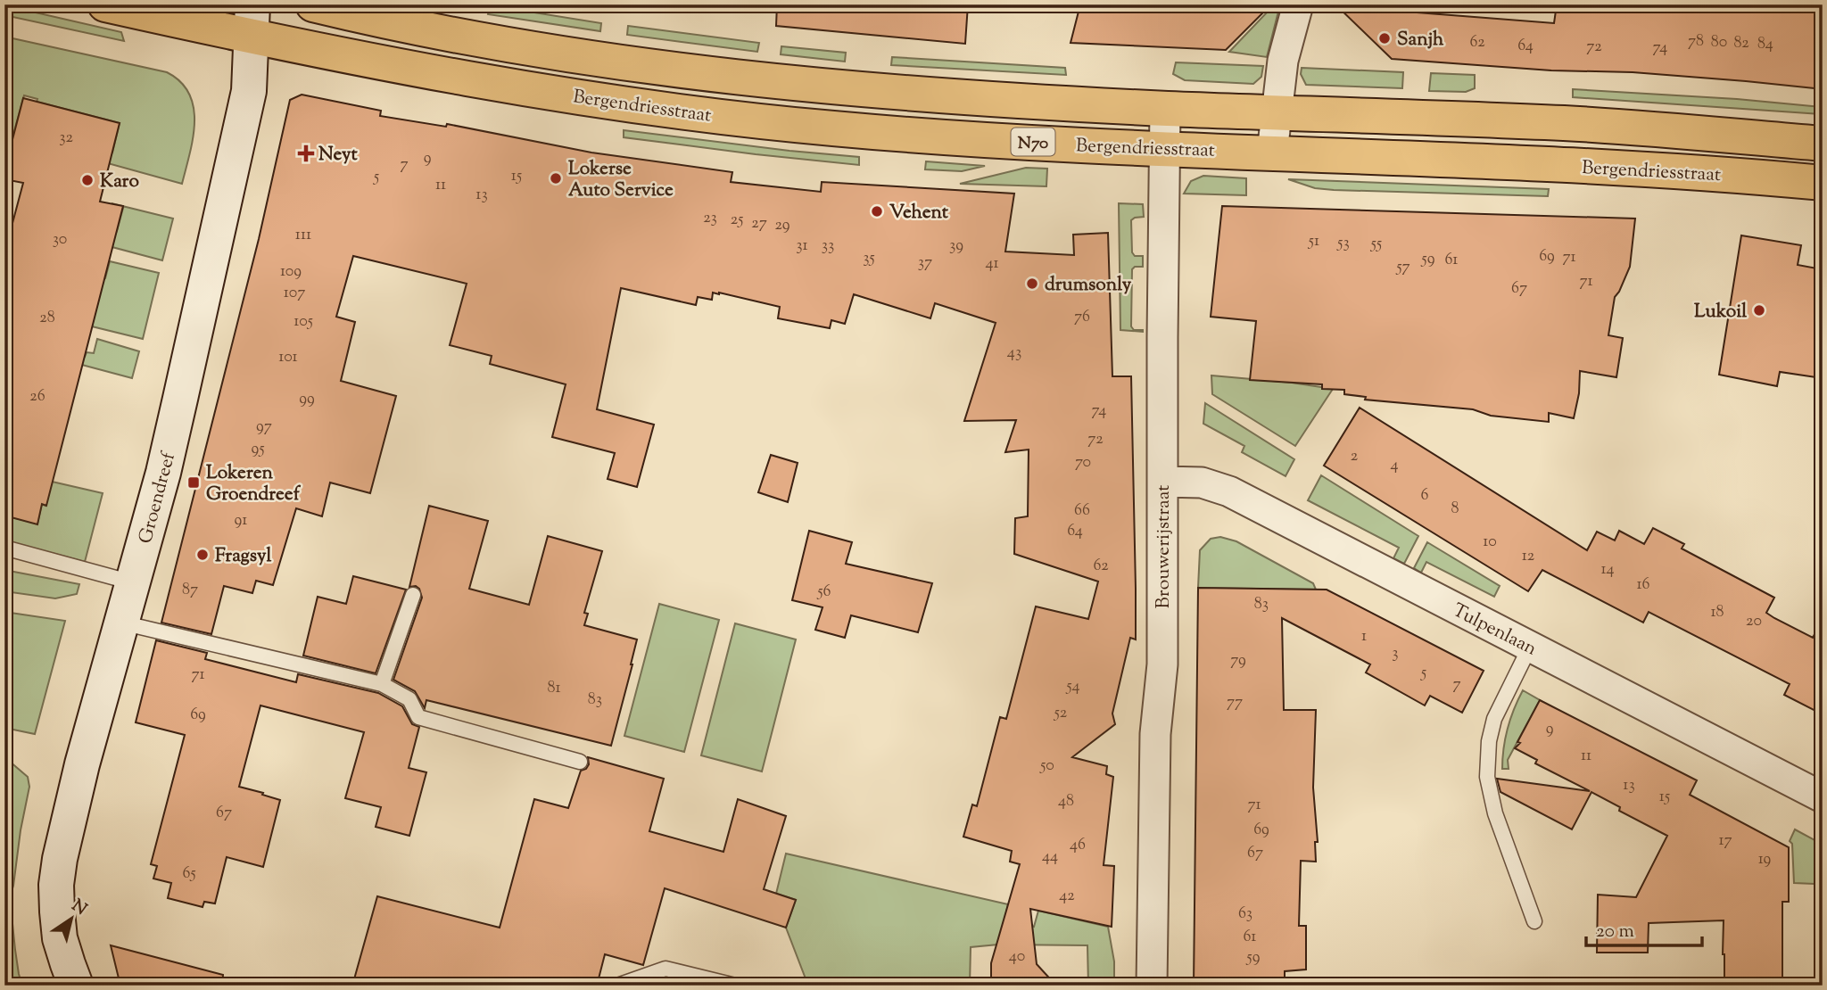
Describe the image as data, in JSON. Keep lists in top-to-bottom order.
{
  "streets": {
    "main road": ["Bergendriesstraat", "N70"],
    "street": ["Groendreef", "Brouwerijstraat", "Tulpenlaan"]
  },
  "crossings": [
    ["Bergendriesstraat", "N70"],
    ["Bergendriesstraat", "Groendreef"],
    ["Bergendriesstraat", "Brouwerijstraat"],
    ["N70", "Groendreef"],
    ["Brouwerijstraat", "Tulpenlaan"]
  ],
  "places": {
    "other": [
      "Sanjh",
      "Lokerse Auto Service",
      "Karo",
      "Vehent",
      "drumsonly",
      "Lukoil",
      "Fragsyl"
    ],
    "health": ["Neyt"],
    "transit": ["Lokeren Groendreef"]
  },
  "house_numbers": [
    "78",
    "62",
    "80",
    "82",
    "84",
    "64",
    "72",
    "74",
    "32",
    "9",
    "7",
    "15",
    "5",
    "11",
    "13",
    "23",
    "25",
    "27",
    "29",
    "111",
    "30",
    "51",
    "53",
    "55",
    "31",
    "33",
    "39",
    "69",
    "71",
    "35",
    "59",
    "61",
    "37",
    "41",
    "57",
    "109",
    "71",
    "67",
    "107",
    "76",
    "28",
    "105",
    "43",
    "101",
    "26",
    "99",
    "74",
    "97",
    "72",
    "95",
    "2",
    "70",
    "4",
    "6",
    "8",
    "66",
    "91",
    "64",
    "10",
    "12",
    "62",
    "14",
    "16",
    "87",
    "56",
    "83",
    "18",
    "20",
    "1",
    "3",
    "79",
    "5",
    "71",
    "7",
    "54",
    "81",
    "83",
    "77",
    "52",
    "69",
    "9",
    "11",
    "50",
    "13",
    "15",
    "48",
    "71",
    "67",
    "69",
    "17",
    "46",
    "67",
    "44",
    "19",
    "65",
    "42",
    "63",
    "61",
    "40",
    "59"
  ],
  "scale_bar": "20 m",
  "north": "top right"
}
